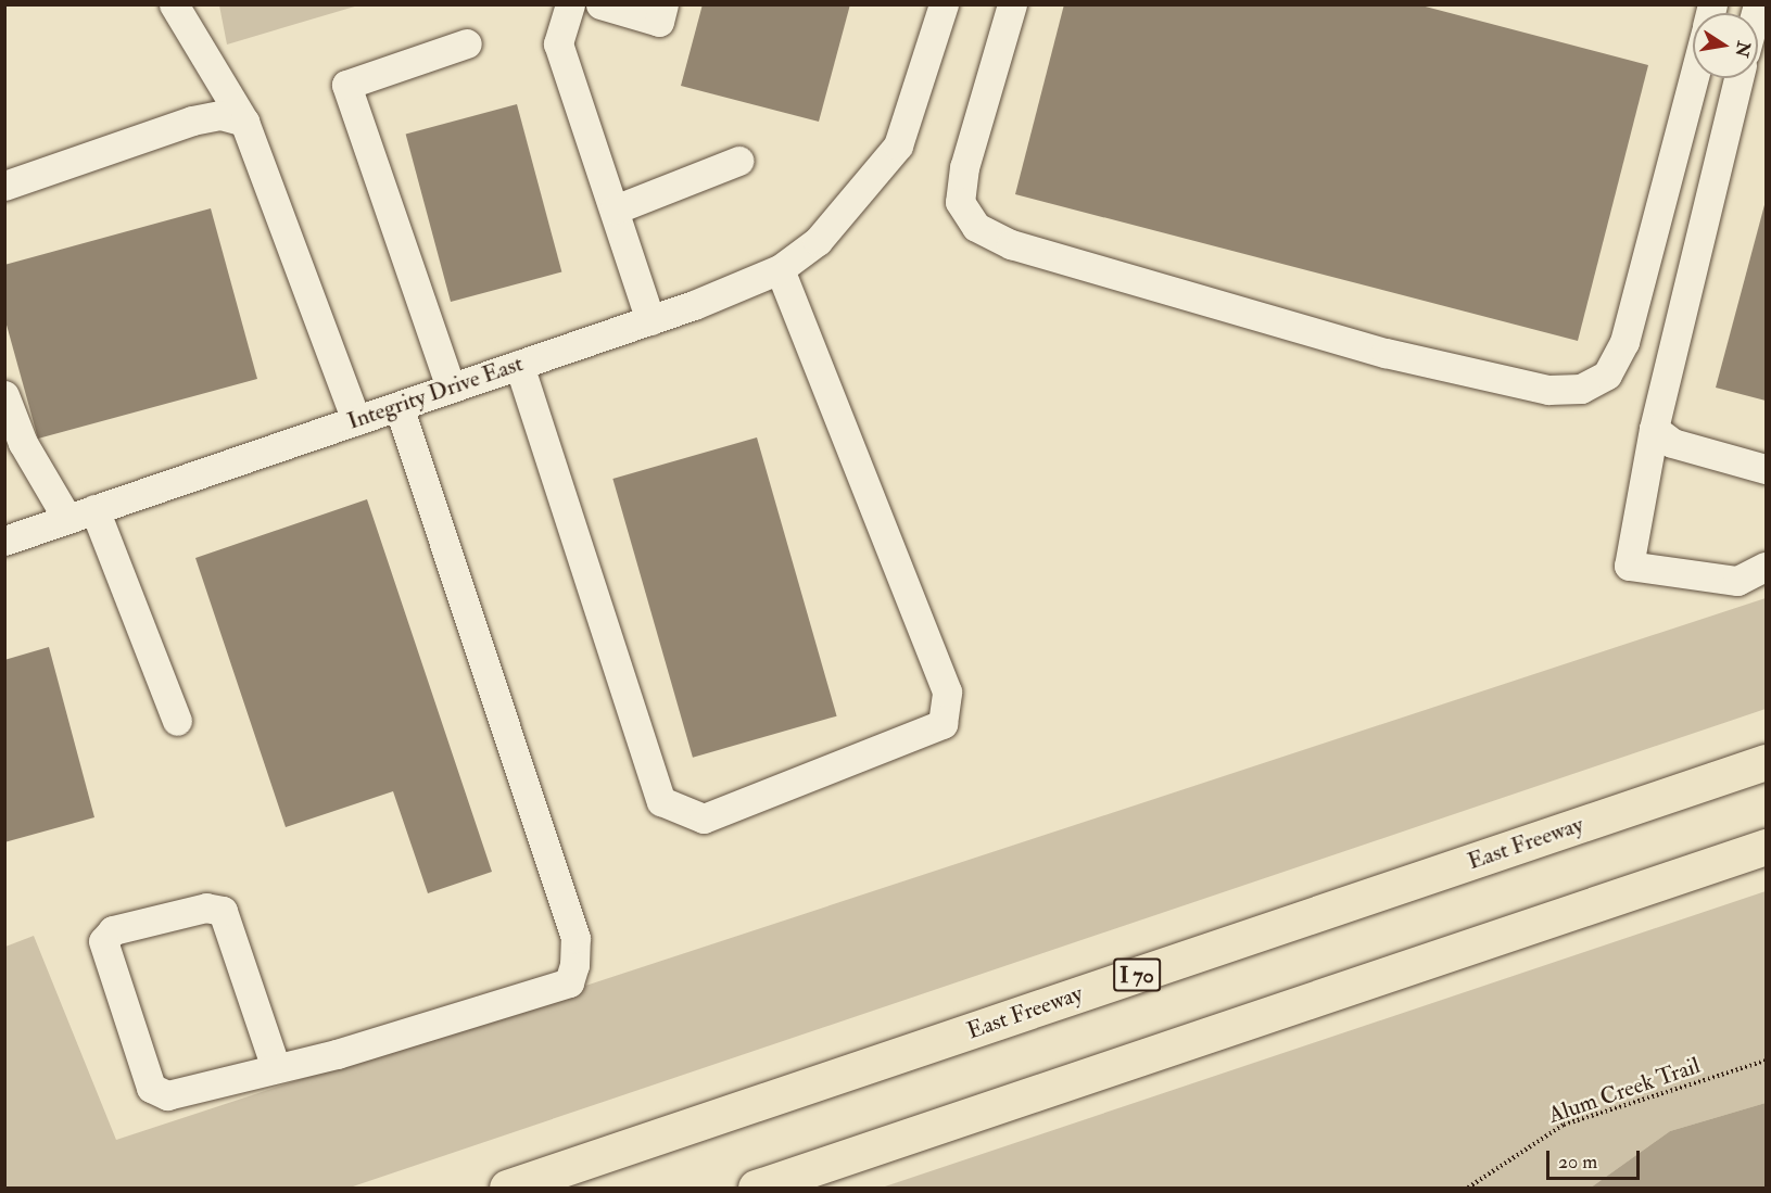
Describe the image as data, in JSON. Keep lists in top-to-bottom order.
{
  "streets": {
    "highway": ["East Freeway", "I 70"],
    "street": ["Integrity Drive East"],
    "path": ["Alum Creek Trail"]
  },
  "scale_bar": "20 m",
  "north": "right"
}
